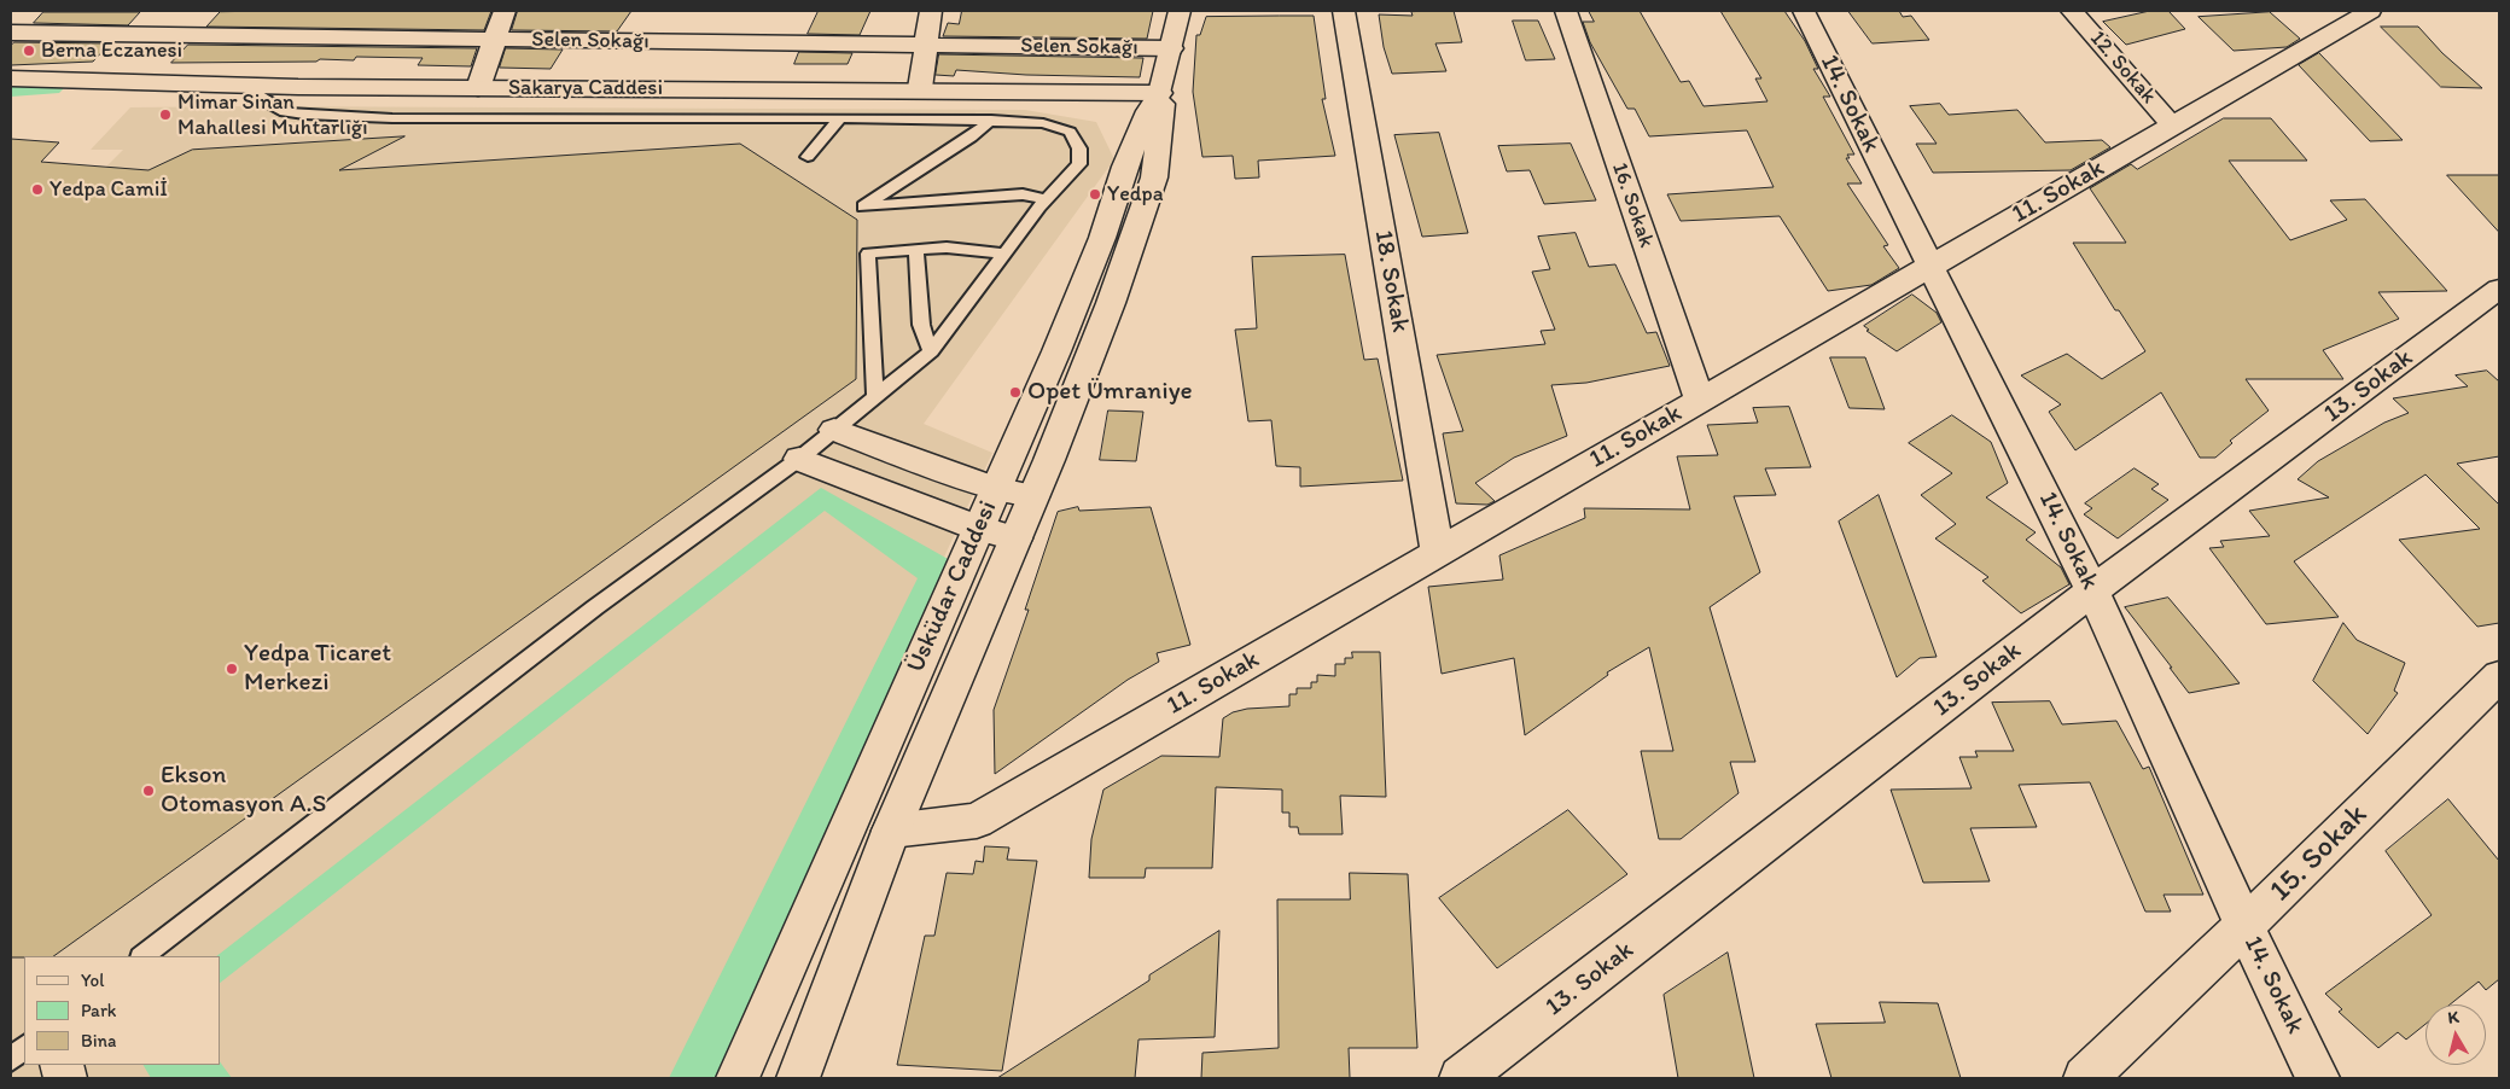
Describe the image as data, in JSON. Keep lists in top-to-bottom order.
{
  "streets": {
    "street": [
      "Selen Sokağı",
      "12. Sokak",
      "Sakarya Caddesi",
      "14. Sokak",
      "11. Sokak",
      "16. Sokak",
      "18. Sokak",
      "13. Sokak",
      "Üsküdar Caddesi",
      "15. Sokak"
    ]
  },
  "crossings": [
    ["Selen Sokağı", "Üsküdar Caddesi"],
    ["12. Sokak", "11. Sokak"],
    ["Sakarya Caddesi", "Üsküdar Caddesi"],
    ["14. Sokak", "11. Sokak"],
    ["14. Sokak", "13. Sokak"],
    ["14. Sokak", "15. Sokak"],
    ["11. Sokak", "16. Sokak"],
    ["11. Sokak", "18. Sokak"],
    ["11. Sokak", "Üsküdar Caddesi"]
  ],
  "places": [
    "Berna Eczanesi",
    "Mimar Sinan Mahallesi Muhtarlığı",
    "Yedpa Camiİ",
    "Yedpa",
    "Opet Ümraniye",
    "Yedpa Ticaret Merkezi",
    "Ekson Otomasyon A.S"
  ],
  "legend": ["Yol", "Park", "Bina"],
  "north": "top"
}
